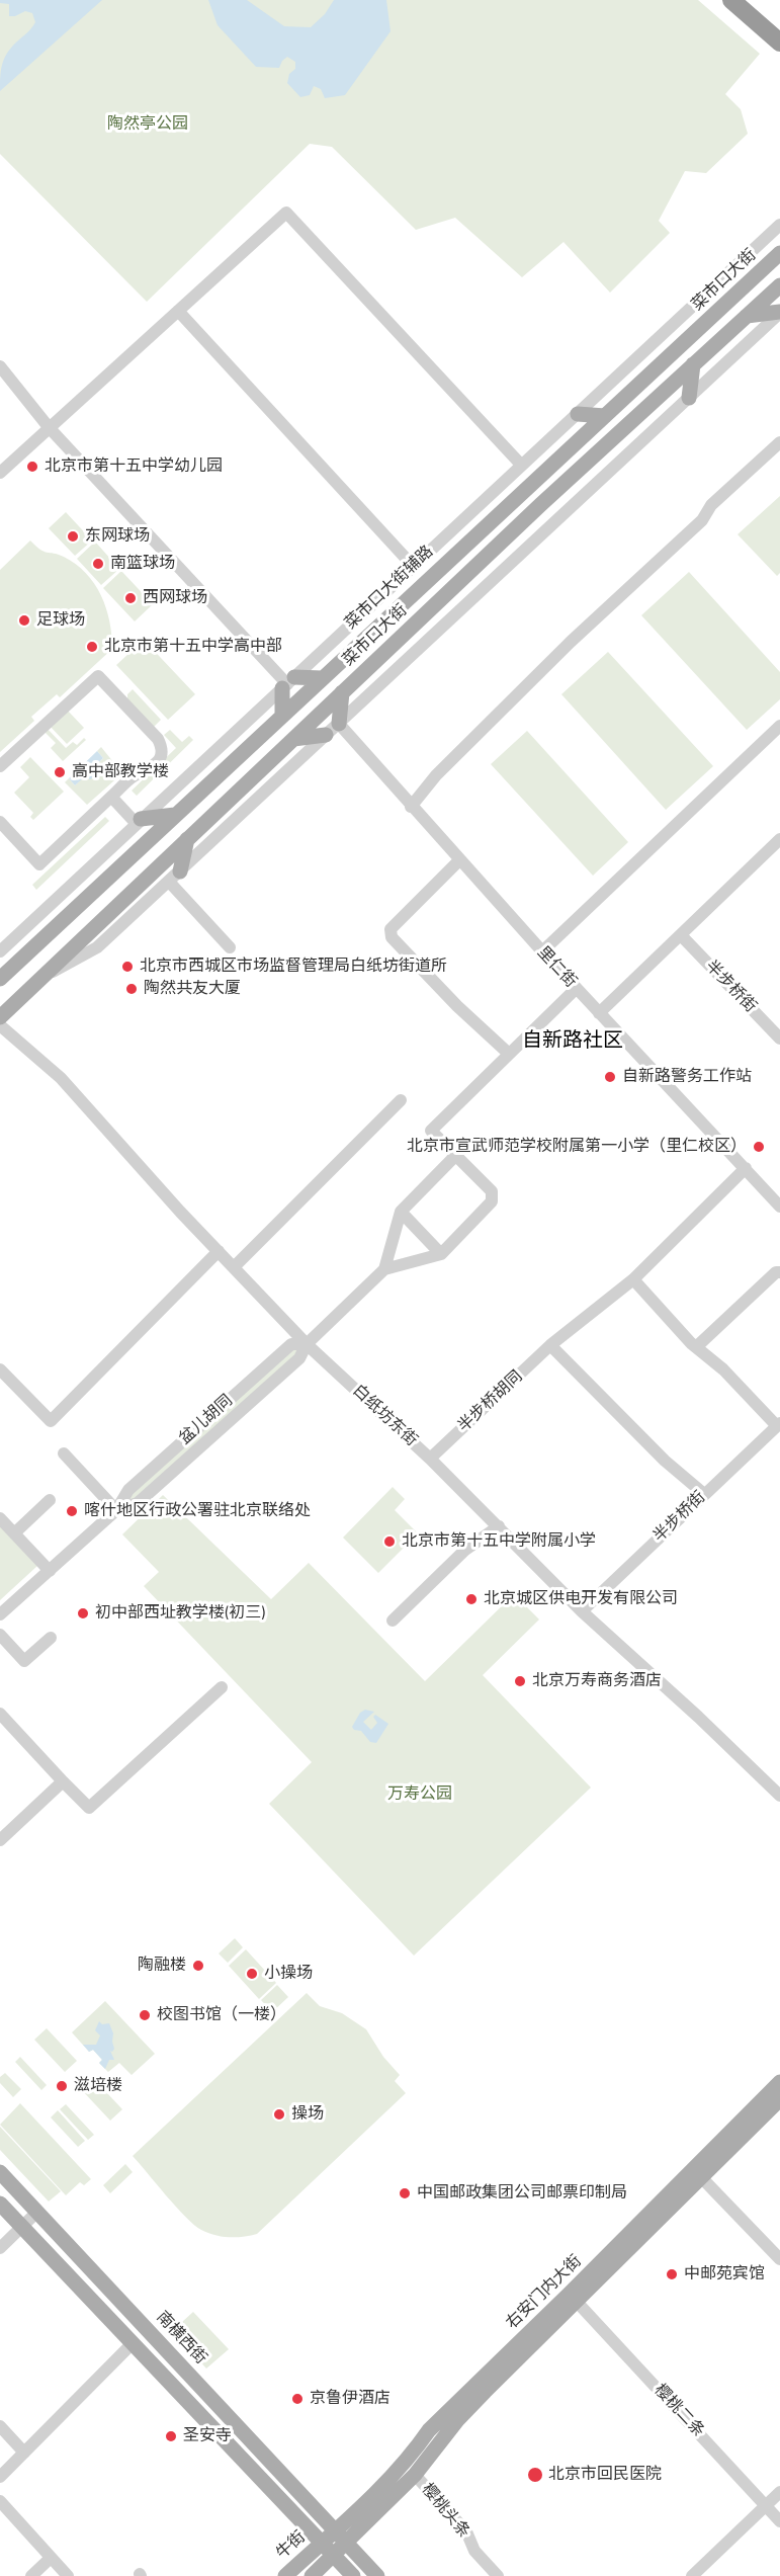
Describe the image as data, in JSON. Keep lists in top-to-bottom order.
{
  "streets": {
    "main road": [
      "菜市口大街",
      "右安门内大街",
      "南横西街",
      "牛街"
    ],
    "street": [
      "菜市口大街辅路",
      "里仁街",
      "半步桥街",
      "半步桥胡同",
      "白纸坊东街",
      "盆儿胡同",
      "樱桃二条",
      "樱桃头条"
    ]
  },
  "crossings": [
    ["菜市口大街", "白纸坊东街"],
    ["里仁街", "半步桥胡同"],
    ["半步桥街", "白纸坊东街"],
    ["半步桥胡同", "白纸坊东街"],
    ["白纸坊东街", "盆儿胡同"],
    ["右安门内大街", "南横西街"],
    ["右安门内大街", "樱桃二条"],
    ["右安门内大街", "樱桃头条"],
    ["右安门内大街", "牛街"],
    ["南横西街", "牛街"]
  ],
  "districts": ["自新路社区"],
  "parks": ["陶然亭公园", "万寿公园"],
  "places": [
    "北京市第十五中学幼儿园",
    "东网球场",
    "南篮球场",
    "西网球场",
    "足球场",
    "北京市第十五中学高中部",
    "高中部教学楼",
    "北京市西城区市场监督管理局白纸坊街道所",
    "陶然共友大厦",
    "自新路警务工作站",
    "北京市宣武师范学校附属第一小学（里仁校区）",
    "喀什地区行政公署驻北京联络处",
    "北京市第十五中学附属小学",
    "北京城区供电开发有限公司",
    "初中部西址教学楼(初三)",
    "北京万寿商务酒店",
    "陶融楼",
    "小操场",
    "校图书馆（一楼）",
    "滋培楼",
    "操场",
    "中国邮政集团公司邮票印制局",
    "中邮苑宾馆",
    "京鲁伊酒店",
    "圣安寺",
    "北京市回民医院"
  ]
}
